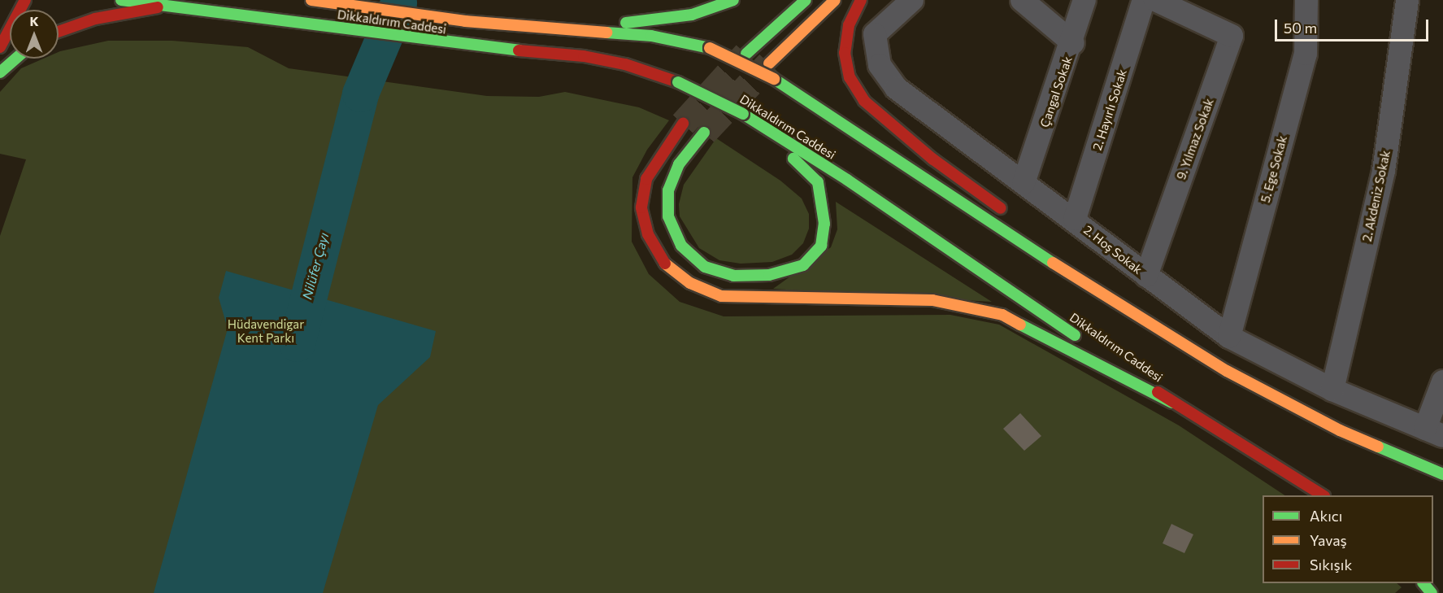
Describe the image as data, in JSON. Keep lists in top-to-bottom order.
{
  "streets": {
    "main road": ["Dikkaldırım Caddesi"],
    "street": [
      "Çangal Sokak",
      "2. Hayırlı Sokak",
      "9. Yılmaz Sokak",
      "5. Ege Sokak",
      "2. Akdeniz Sokak",
      "2. Hoş Sokak"
    ]
  },
  "crossings": [
    ["Çangal Sokak", "2. Hoş Sokak"],
    ["2. Hayırlı Sokak", "2. Hoş Sokak"],
    ["9. Yılmaz Sokak", "2. Hoş Sokak"],
    ["5. Ege Sokak", "2. Hoş Sokak"],
    ["2. Akdeniz Sokak", "2. Hoş Sokak"]
  ],
  "water": ["Nilüfer Çayı"],
  "parks": ["Hüdavendigar Kent Parkı"],
  "legend": ["Akıcı", "Yavaş", "Sıkışık"],
  "scale_bar": "50 m",
  "north": "top"
}
